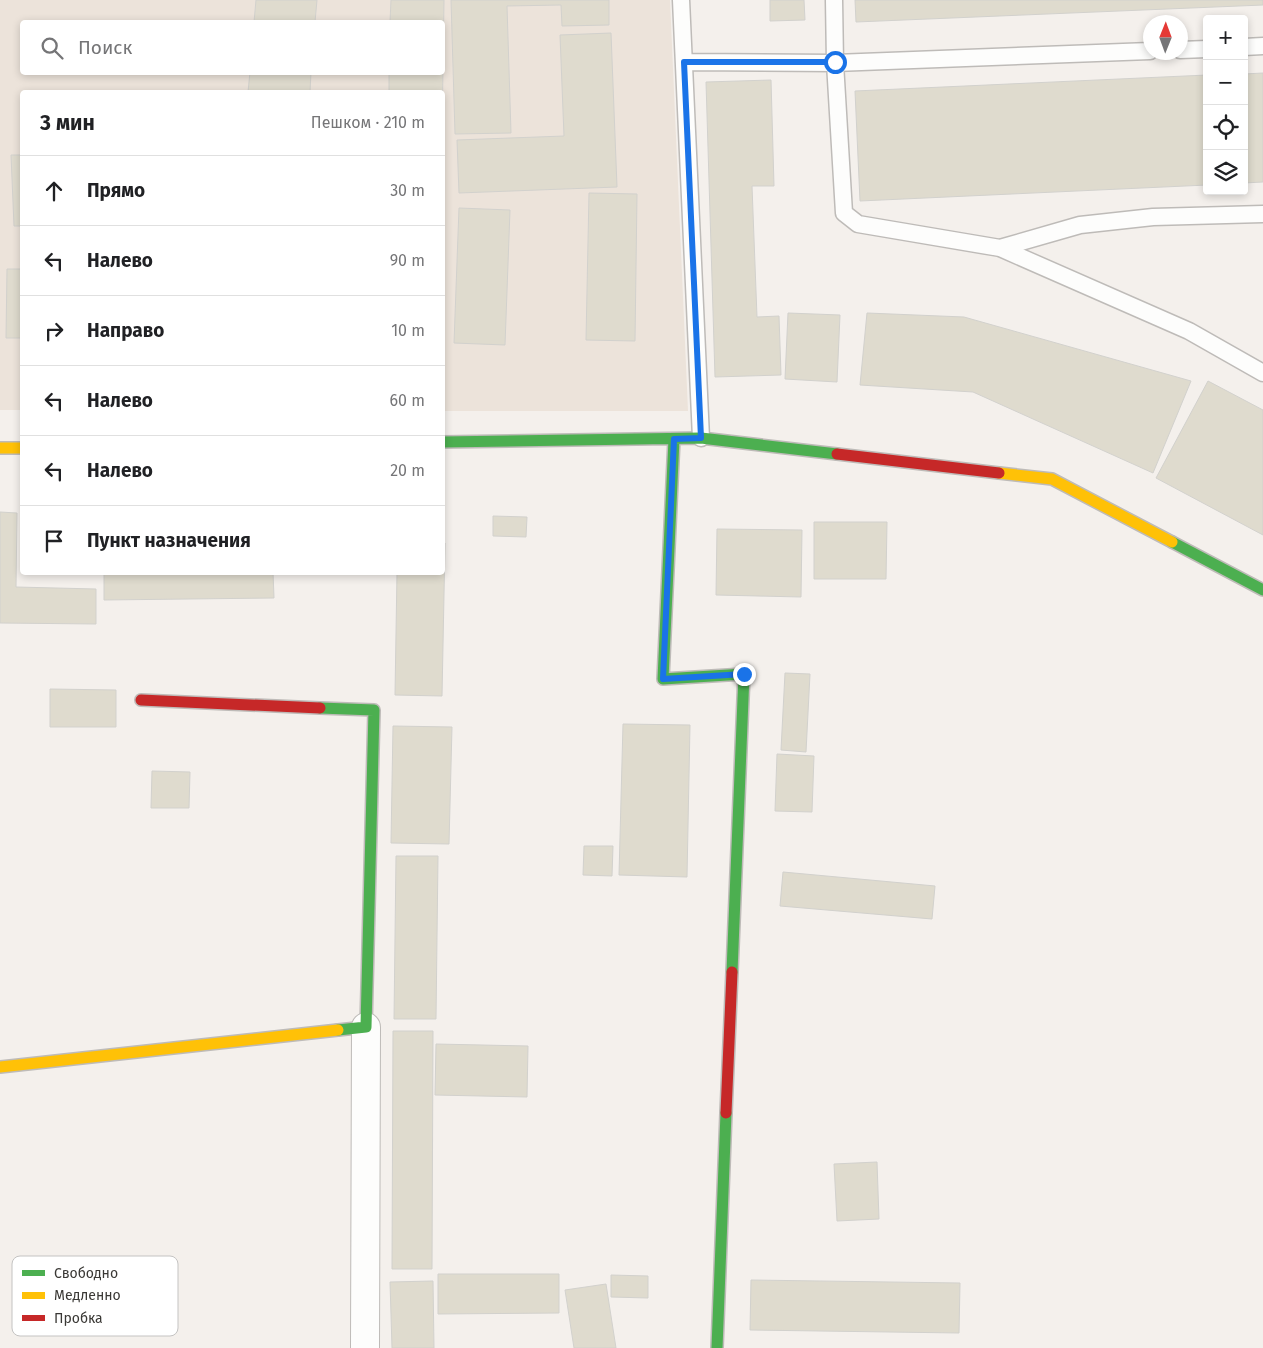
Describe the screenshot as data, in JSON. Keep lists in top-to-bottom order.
{
  "legend": ["Свободно", "Медленно", "Пробка"],
  "north": "top",
  "page": {
    "map_buttons": ["+", "−"],
    "search": "Поиск",
    "heading": ["3 мин", "Пешком · 210 m"],
    "list": [
      ["Прямо", "30 m"],
      ["Налево", "90 m"],
      ["Направо", "10 m"],
      ["Налево", "60 m"],
      ["Налево", "20 m"],
      "Пункт назначения"
    ]
  }
}
